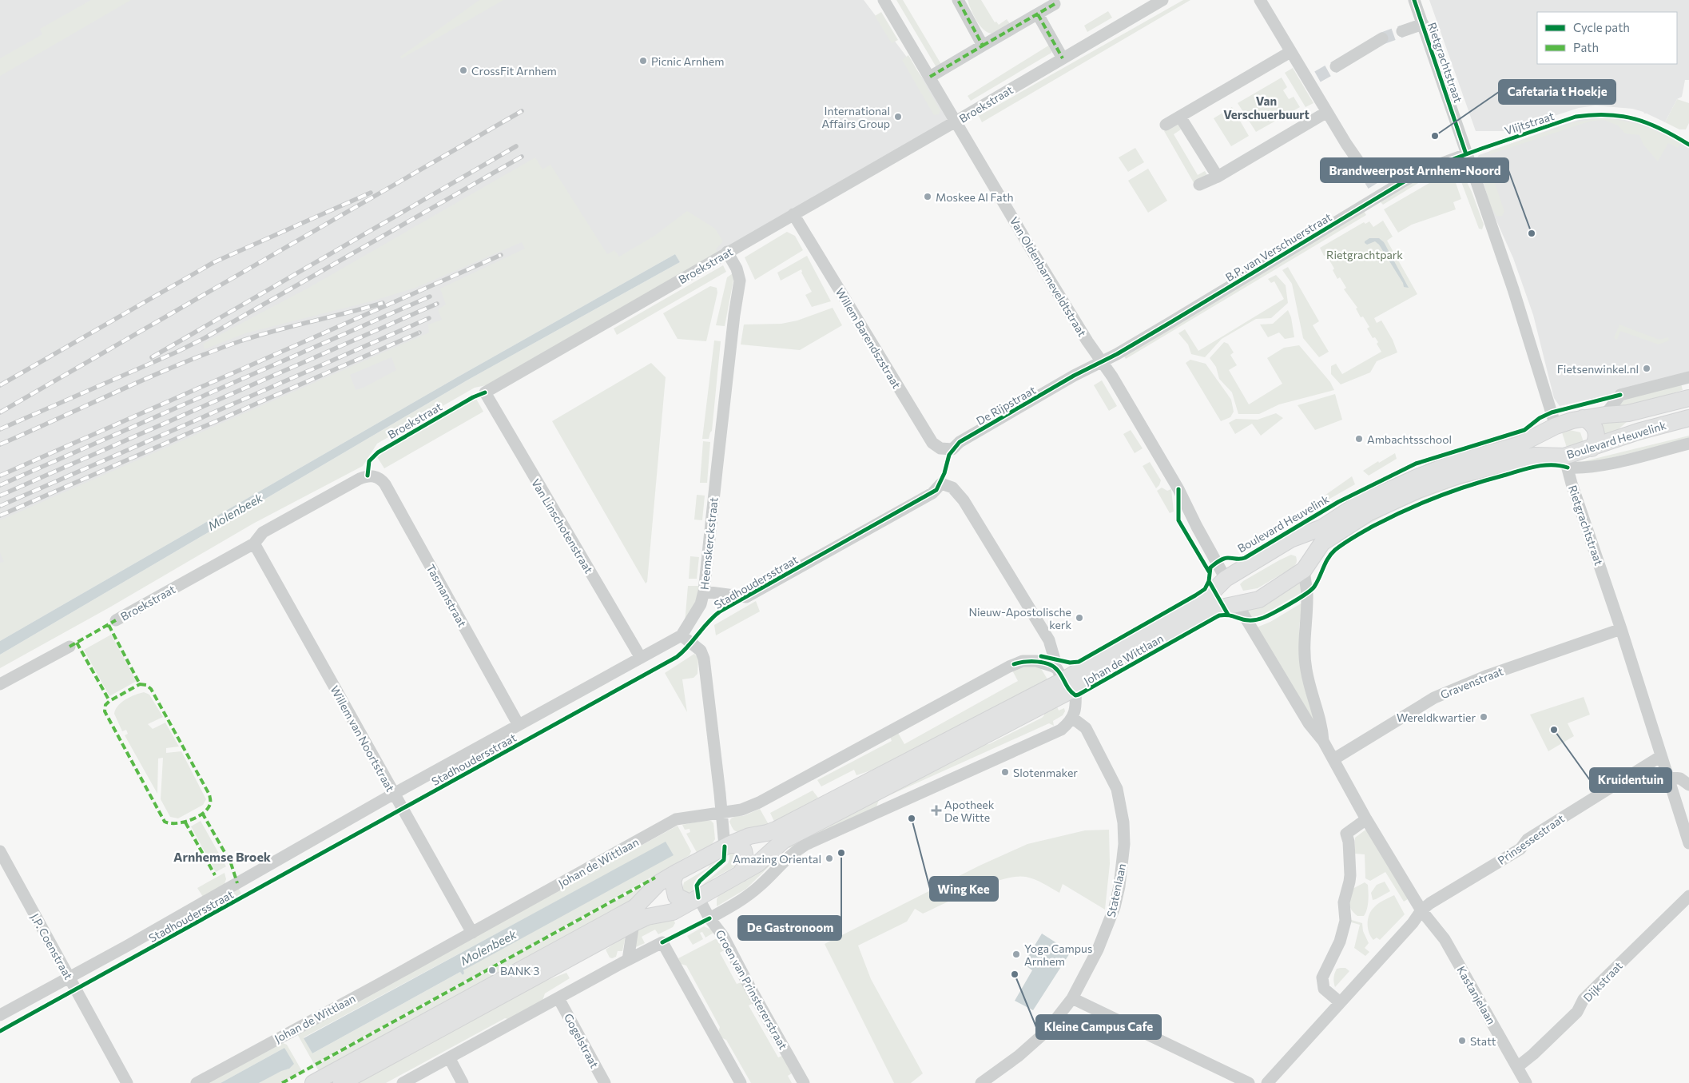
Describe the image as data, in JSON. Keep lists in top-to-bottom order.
{
  "streets": {
    "main road": ["Boulevard Heuvelink", "Johan de Wittlaan"],
    "street": [
      "Rietgrachtstraat",
      "Broekstraat",
      "B.P. van Verschuerstraat",
      "Van Oldenbarneveldtstraat",
      "Willem Barendszstraat",
      "De Rijpstraat",
      "Van Linschotenstraat",
      "Heemskerckstraat",
      "Stadhoudersstraat",
      "Tasmanstraat",
      "Gravenstraat",
      "Willem van Noortstraat",
      "Prinsessestraat",
      "Statenlaan",
      "J.P. Coenstraat",
      "Dijkstraat",
      "Groen van Prinstererstraat",
      "Kastanjelaan",
      "Gogelstraat"
    ],
    "cycle path": ["Vlijtstraat"]
  },
  "crossings": [
    ["Rietgrachtstraat", "B.P. van Verschuerstraat"],
    ["Rietgrachtstraat", "Boulevard Heuvelink"],
    ["Rietgrachtstraat", "Gravenstraat"],
    ["Rietgrachtstraat", "Prinsessestraat"],
    ["Broekstraat", "Van Oldenbarneveldtstraat"],
    ["Broekstraat", "Willem Barendszstraat"],
    ["Broekstraat", "Van Linschotenstraat"],
    ["Broekstraat", "Heemskerckstraat"],
    ["Broekstraat", "Tasmanstraat"],
    ["Broekstraat", "Willem van Noortstraat"],
    ["B.P. van Verschuerstraat", "Van Oldenbarneveldtstraat"],
    ["B.P. van Verschuerstraat", "De Rijpstraat"],
    ["Van Oldenbarneveldtstraat", "De Rijpstraat"],
    ["Van Oldenbarneveldtstraat", "Boulevard Heuvelink"],
    ["Van Oldenbarneveldtstraat", "Johan de Wittlaan"],
    ["Willem Barendszstraat", "De Rijpstraat"],
    ["Boulevard Heuvelink", "Johan de Wittlaan"],
    ["Van Linschotenstraat", "Stadhoudersstraat"],
    ["Heemskerckstraat", "Stadhoudersstraat"],
    ["Stadhoudersstraat", "Tasmanstraat"],
    ["Stadhoudersstraat", "Johan de Wittlaan"],
    ["Stadhoudersstraat", "Willem van Noortstraat"],
    ["Stadhoudersstraat", "J.P. Coenstraat"],
    ["Johan de Wittlaan", "Willem van Noortstraat"],
    ["Johan de Wittlaan", "Groen van Prinstererstraat"],
    ["Prinsessestraat", "Kastanjelaan"],
    ["Dijkstraat", "Kastanjelaan"]
  ],
  "districts": ["Van Verschuerbuurt", "Arnhemse Broek"],
  "water": ["Molenbeek"],
  "parks": ["Rietgrachtpark"],
  "places": {
    "other": [
      "Picnic Arnhem",
      "CrossFit Arnhem",
      "International Affairs Group",
      "Cafetaria t Hoekje",
      "Moskee Al Fath",
      "Brandweerpost Arnhem-Noord",
      "Fietsenwinkel.nl",
      "Ambachtsschool",
      "Nieuw-Apostolische kerk",
      "Wereldkwartier",
      "Kruidentuin",
      "Slotenmaker",
      "Wing Kee",
      "De Gastronoom",
      "Amazing Oriental",
      "Yoga Campus Arnhem",
      "BANK 3",
      "Kleine Campus Cafe",
      "Statt"
    ],
    "health": ["Apotheek De Witte"]
  },
  "legend": ["Cycle path", "Path"]
}
